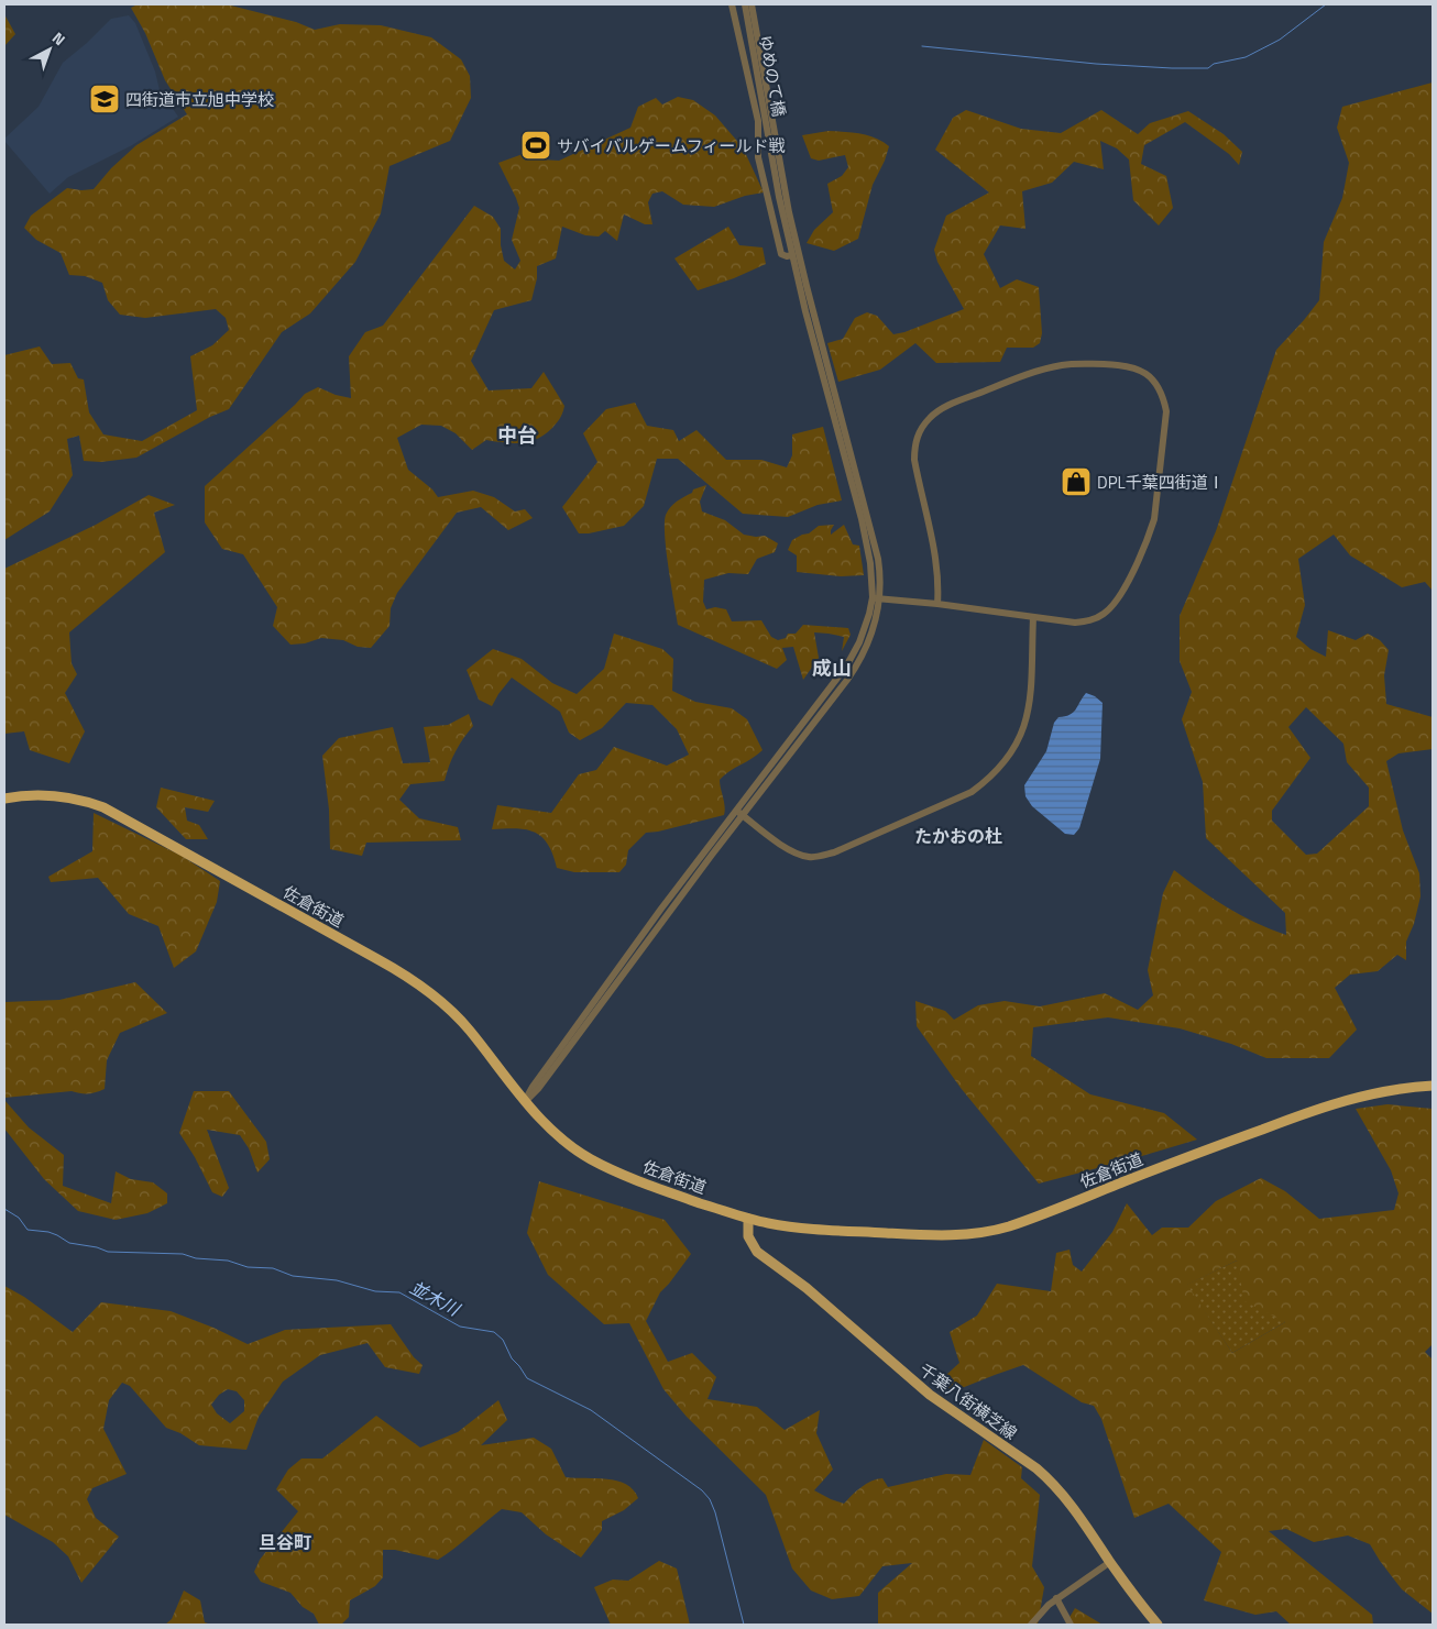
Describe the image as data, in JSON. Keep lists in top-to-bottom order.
{
  "streets": {
    "highway": ["佐倉街道"],
    "main road": ["千葉八街横芝線"],
    "street": ["ゆめのて橋"]
  },
  "crossings": [
    ["佐倉街道", "千葉八街横芝線"]
  ],
  "districts": [
    "中台",
    "成山",
    "たかおの杜",
    "旦谷町"
  ],
  "water": ["並木川"],
  "places": {
    "school or university": ["四街道市立旭中学校"],
    "sports": ["サバイバルゲームフィールド戦"],
    "shop": ["DPL千葉四街道Ⅰ"]
  },
  "north": "top right"
}
